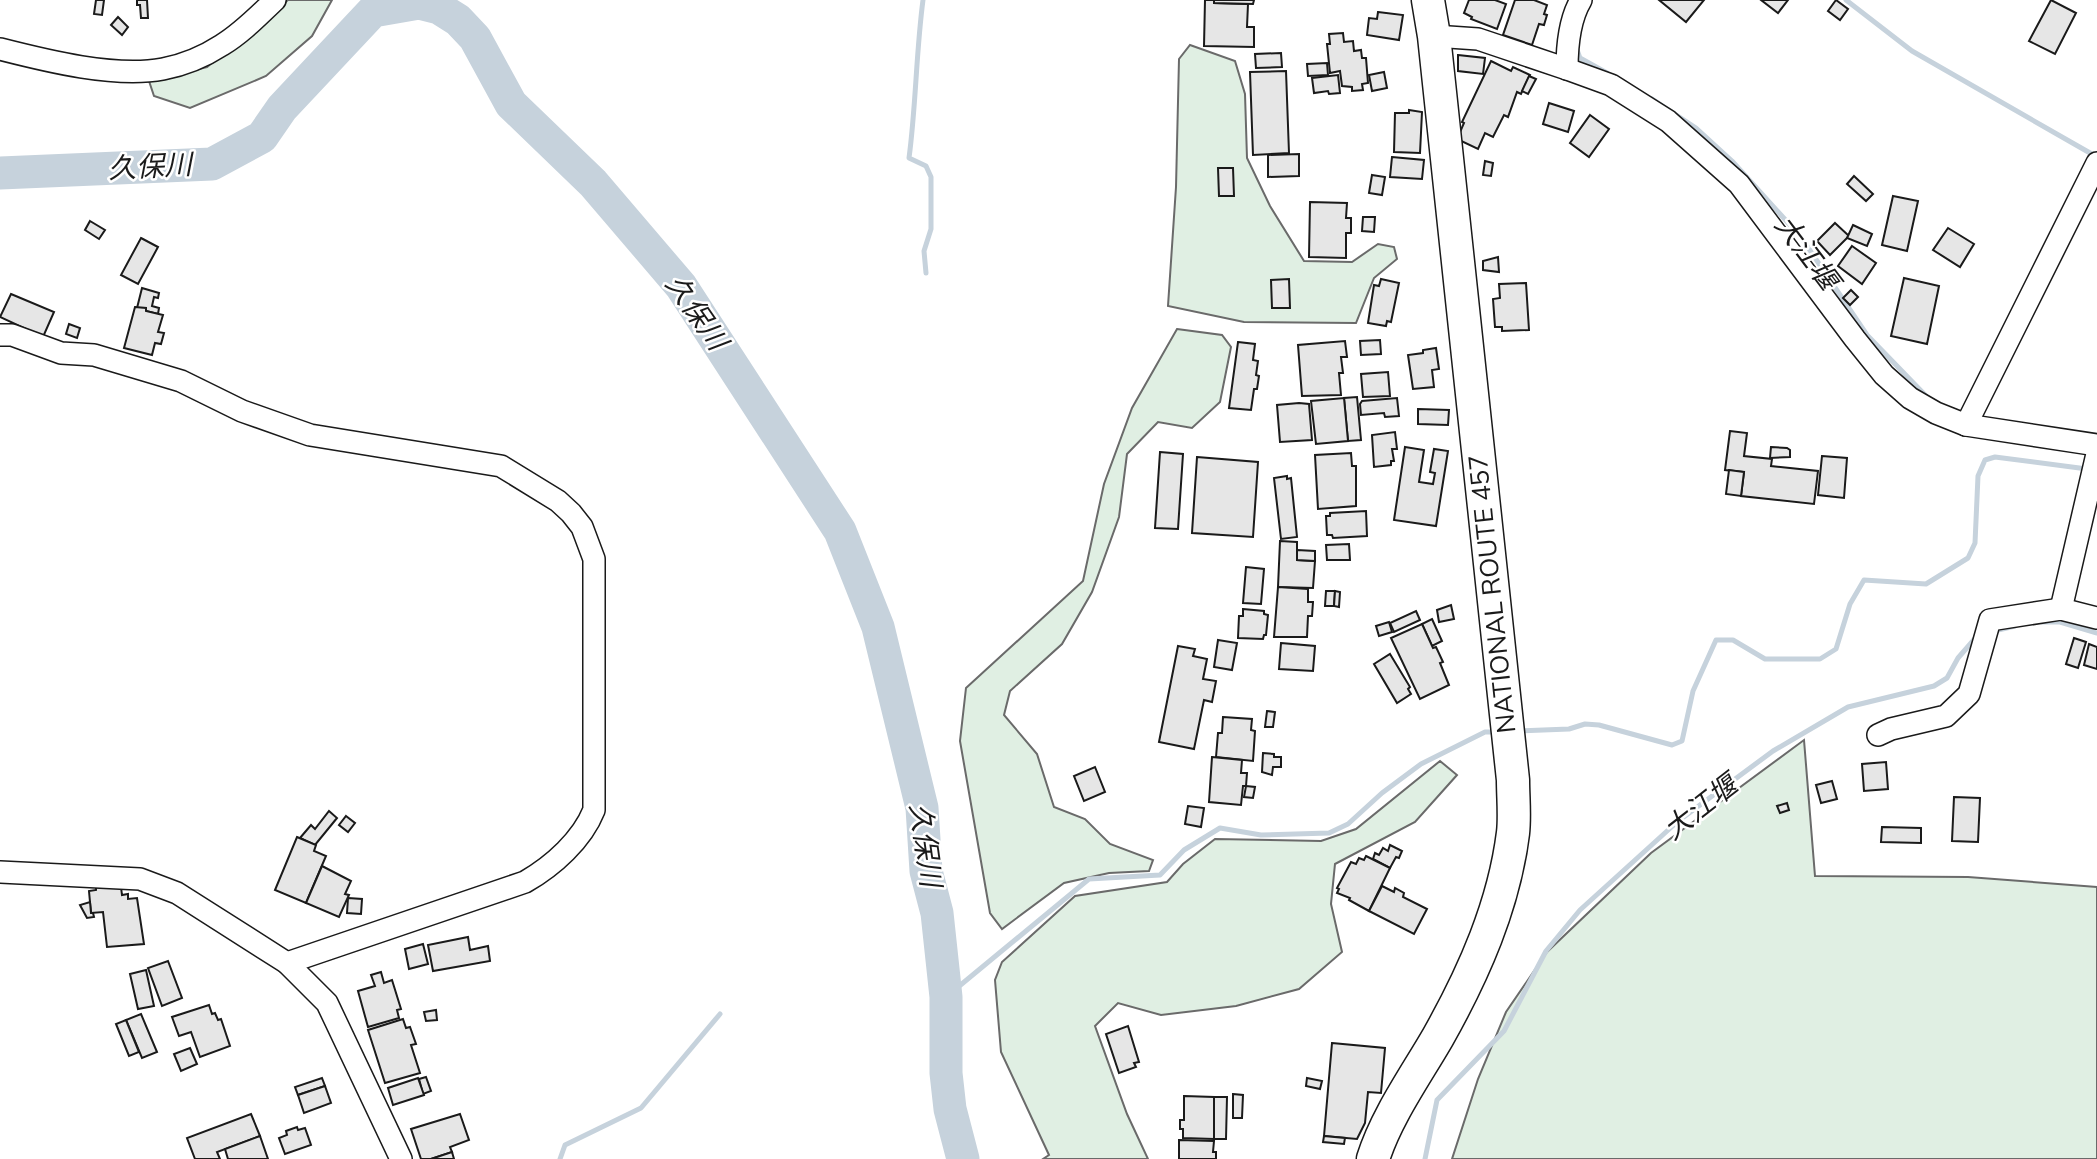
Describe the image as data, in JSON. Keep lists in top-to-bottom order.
{
  "streets": {
    "highway": ["NATIONAL ROUTE 457"]
  },
  "water": ["久保川", "大江堰"]
}
